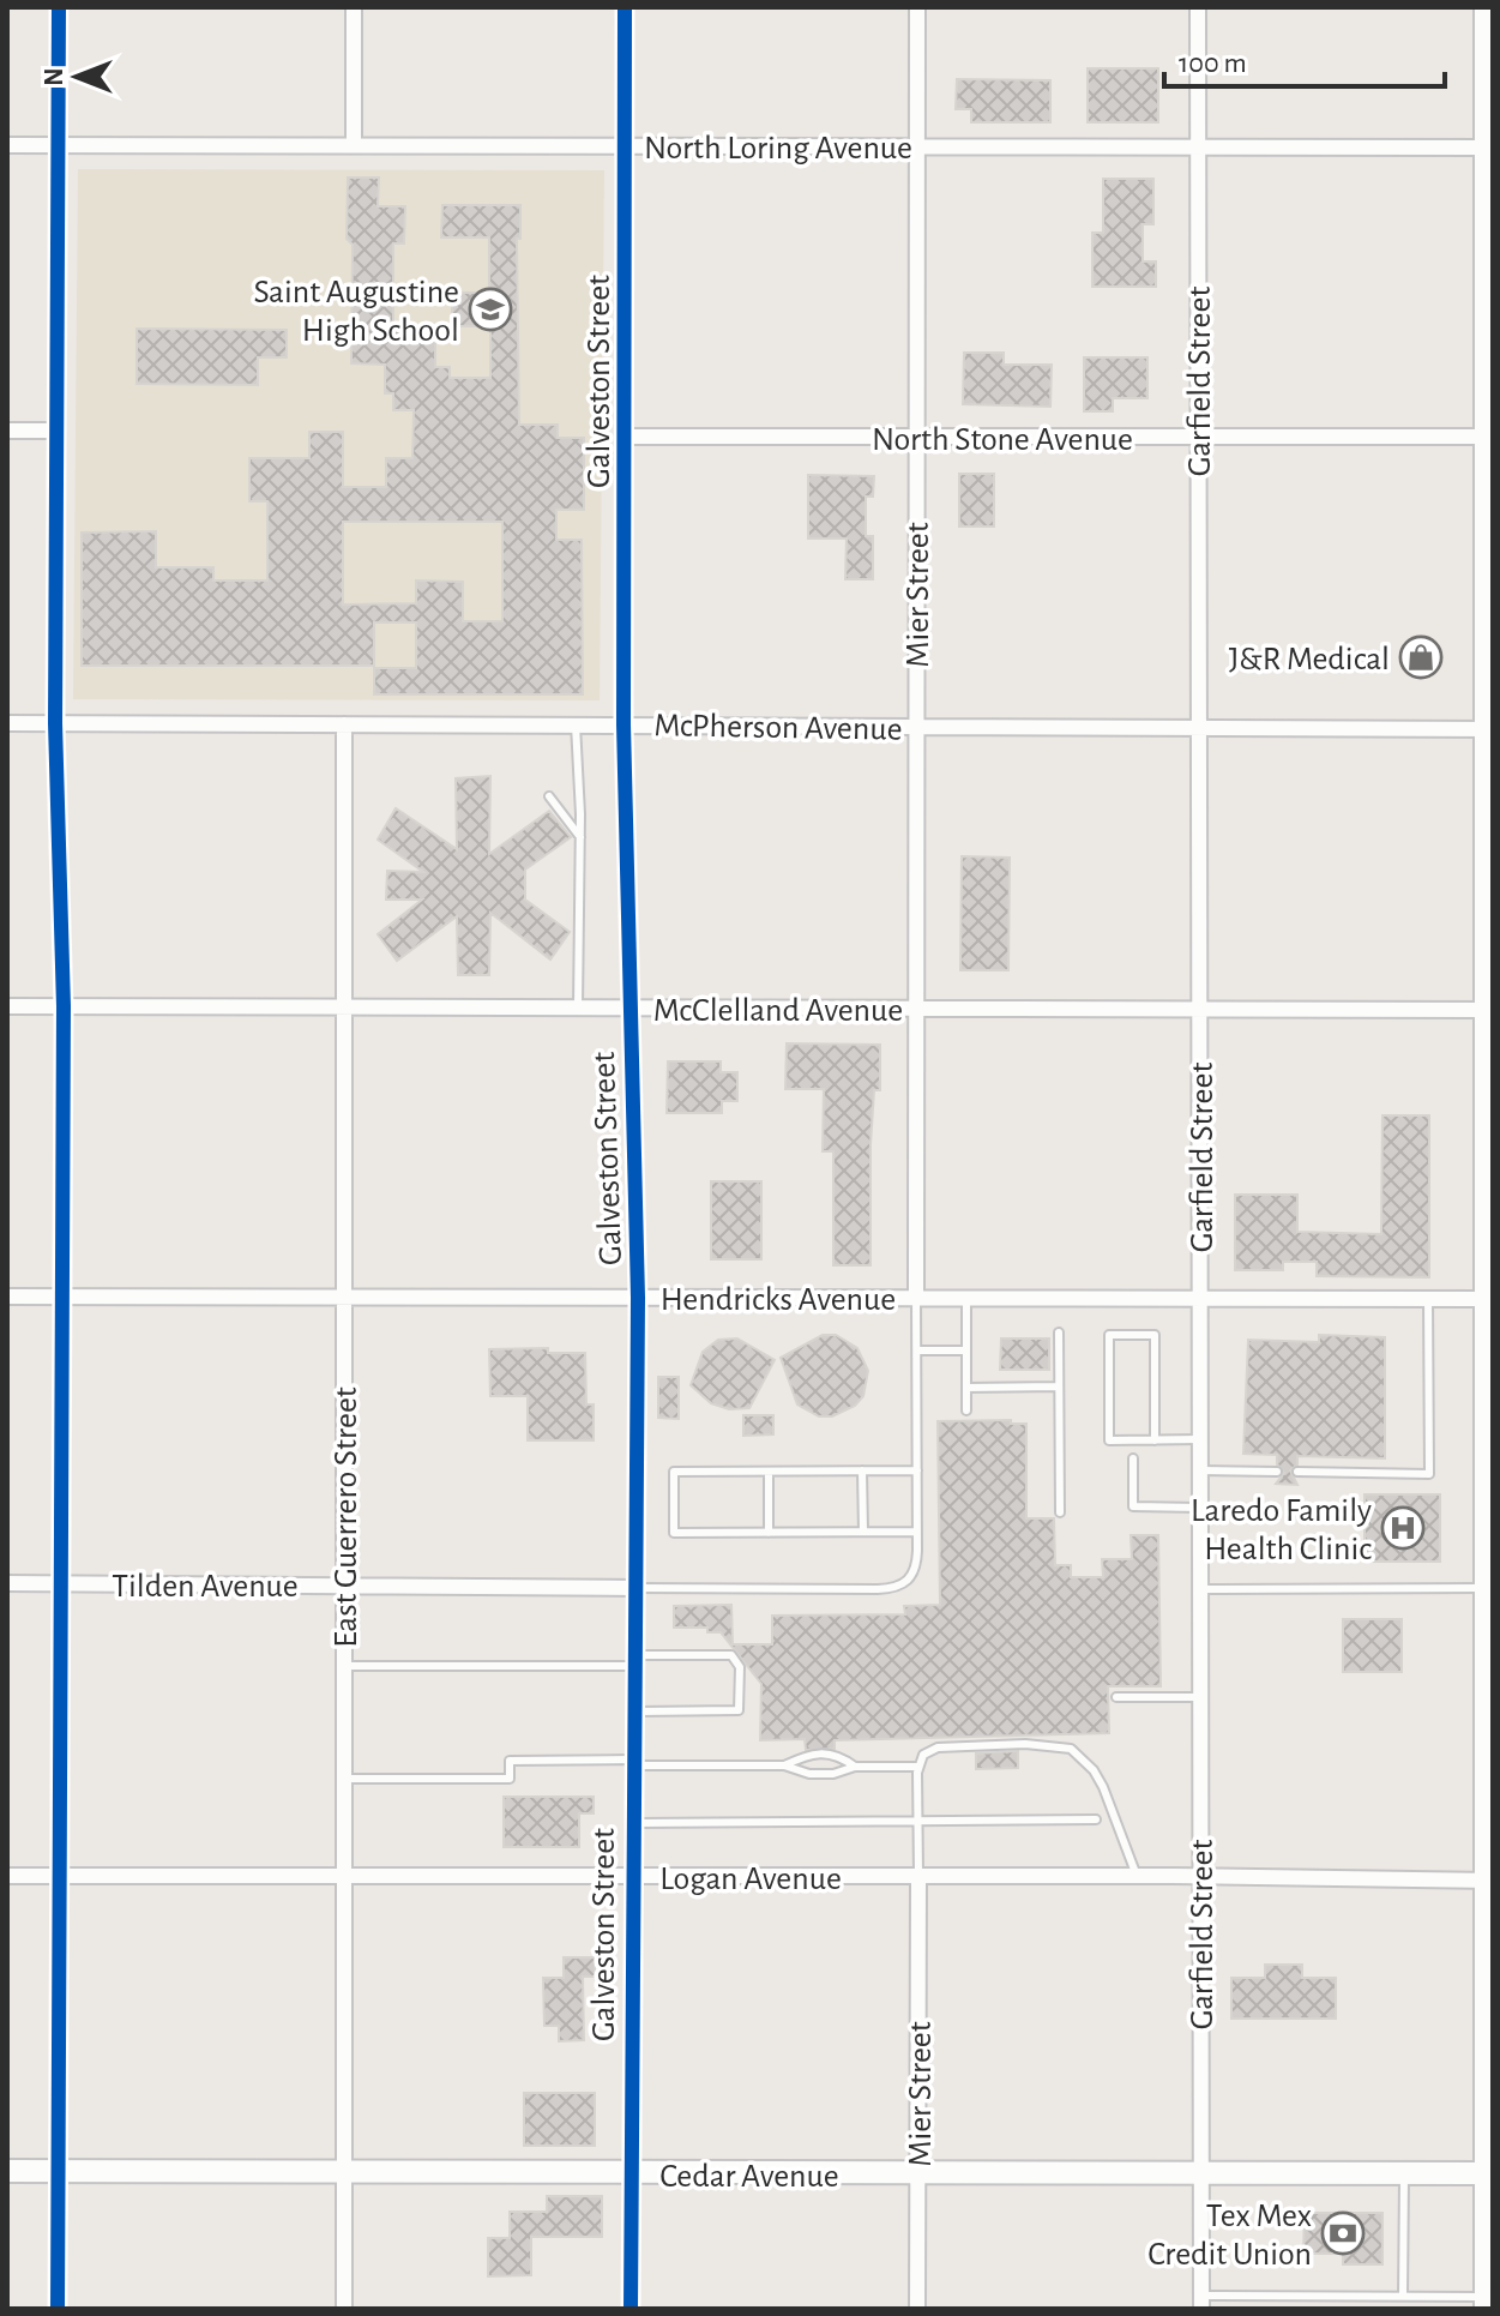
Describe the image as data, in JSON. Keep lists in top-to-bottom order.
{
  "streets": {
    "main road": ["Cedar Avenue"],
    "street": [
      "North Loring Avenue",
      "Galveston Street",
      "Garfield Street",
      "North Stone Avenue",
      "Mier Street",
      "McPherson Avenue",
      "McClelland Avenue",
      "Hendricks Avenue",
      "East Guerrero Street",
      "Tilden Avenue",
      "Logan Avenue"
    ]
  },
  "crossings": [
    ["North Loring Avenue", "Galveston Street"],
    ["North Loring Avenue", "Garfield Street"],
    ["North Loring Avenue", "Mier Street"],
    ["Galveston Street", "North Stone Avenue"],
    ["Galveston Street", "McPherson Avenue"],
    ["Galveston Street", "McClelland Avenue"],
    ["Galveston Street", "Hendricks Avenue"],
    ["Galveston Street", "Tilden Avenue"],
    ["Galveston Street", "Logan Avenue"],
    ["Galveston Street", "Cedar Avenue"],
    ["Garfield Street", "North Stone Avenue"],
    ["Garfield Street", "McPherson Avenue"],
    ["Garfield Street", "McClelland Avenue"],
    ["Garfield Street", "Hendricks Avenue"],
    ["Garfield Street", "Logan Avenue"],
    ["Garfield Street", "Cedar Avenue"],
    ["North Stone Avenue", "Mier Street"],
    ["Mier Street", "McPherson Avenue"],
    ["Mier Street", "McClelland Avenue"],
    ["Mier Street", "Hendricks Avenue"],
    ["Mier Street", "Logan Avenue"],
    ["Mier Street", "Cedar Avenue"],
    ["McPherson Avenue", "East Guerrero Street"],
    ["McClelland Avenue", "East Guerrero Street"],
    ["Hendricks Avenue", "East Guerrero Street"],
    ["East Guerrero Street", "Tilden Avenue"],
    ["East Guerrero Street", "Logan Avenue"],
    ["East Guerrero Street", "Cedar Avenue"]
  ],
  "places": {
    "school or university": ["Saint Augustine High School"],
    "shop": ["J&R Medical"],
    "hospital": ["Laredo Family Health Clinic"],
    "bank": ["Tex Mex Credit Union"]
  },
  "scale_bar": "100 m",
  "north": "left"
}
